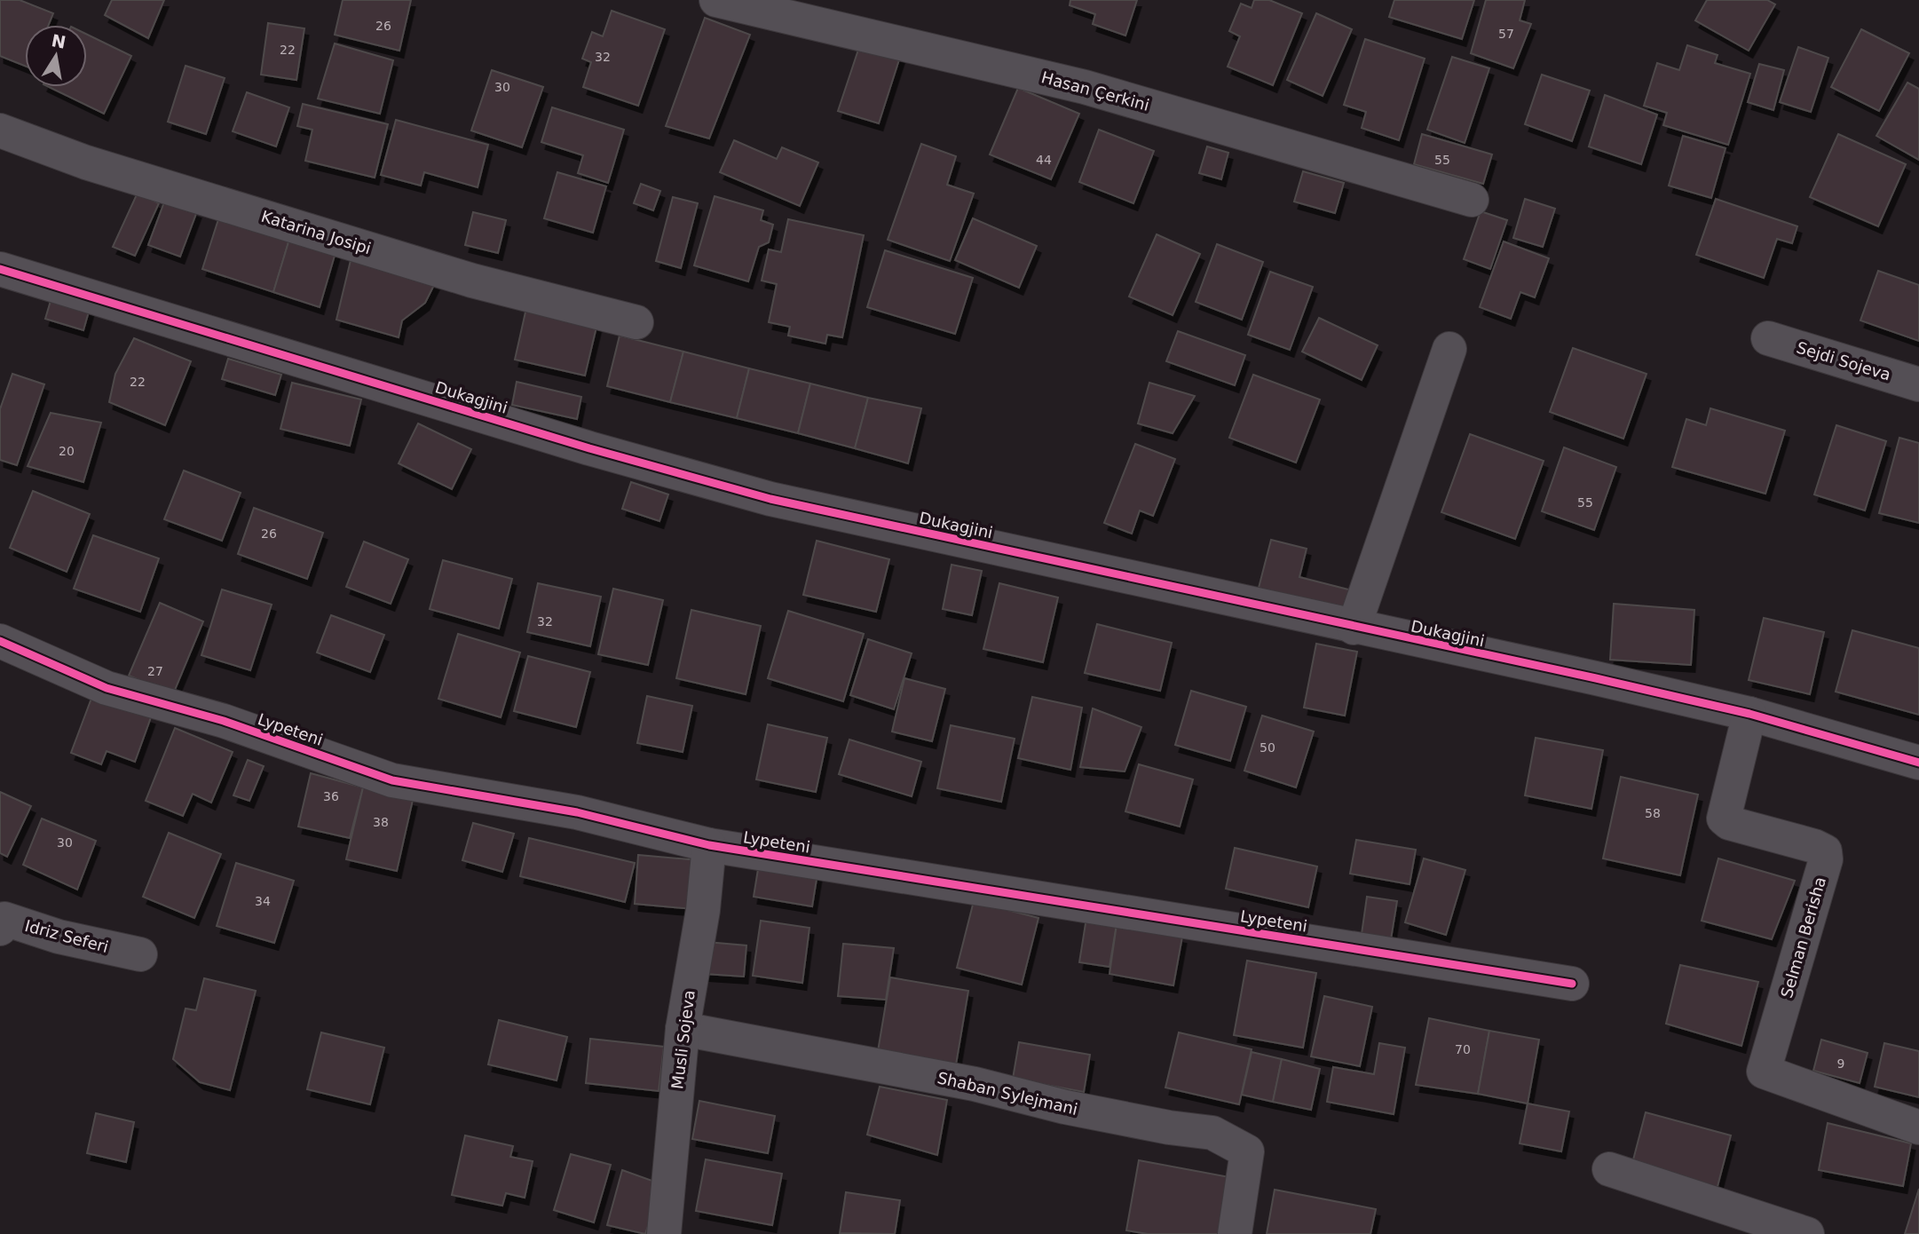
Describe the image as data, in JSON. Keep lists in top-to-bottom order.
{
  "streets": {
    "street": [
      "Hasan Çerkini",
      "Katarina Josipi",
      "Sejdi Sojeva",
      "Dukagjini",
      "Lypeteni",
      "Idriz Seferi",
      "Selman Berisha",
      "Musli Sojeva",
      "Shaban Sylejmani"
    ]
  },
  "crossings": [
    ["Dukagjini", "Selman Berisha"],
    ["Lypeteni", "Musli Sojeva"],
    ["Musli Sojeva", "Shaban Sylejmani"]
  ],
  "house_numbers": [
    "26",
    "57",
    "22",
    "32",
    "30",
    "44",
    "55",
    "22",
    "20",
    "55",
    "26",
    "32",
    "27",
    "50",
    "36",
    "58",
    "38",
    "30",
    "34",
    "70",
    "9"
  ],
  "north": "top"
}
